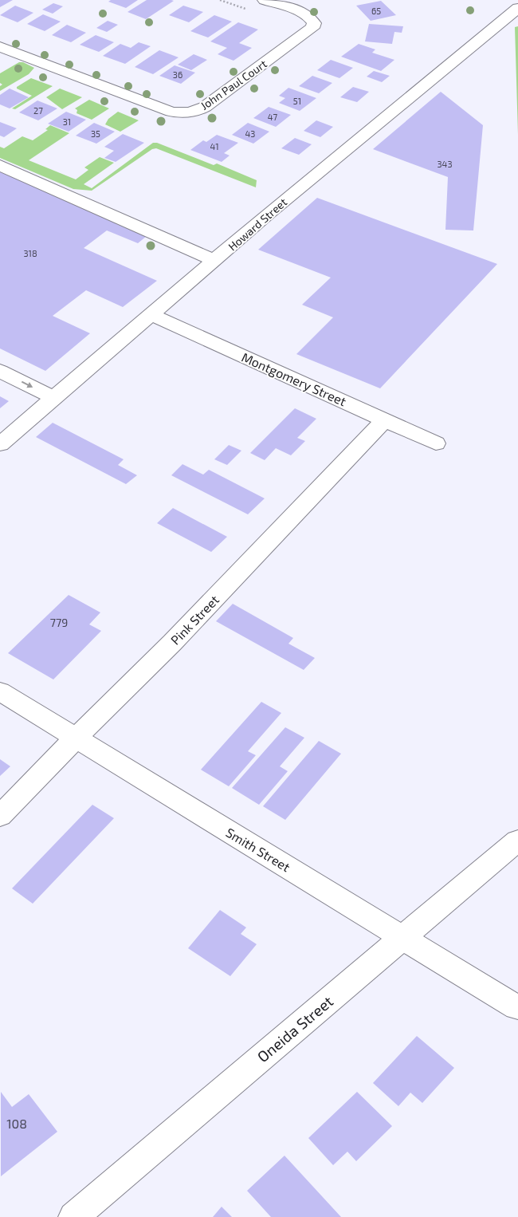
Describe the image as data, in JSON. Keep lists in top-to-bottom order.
{
  "streets": {
    "street": [
      "John Paul Court",
      "Howard Street",
      "Montgomery Street",
      "Pink Street",
      "Smith Street",
      "Oneida Street"
    ]
  },
  "crossings": [
    ["Howard Street", "Montgomery Street"],
    ["Montgomery Street", "Pink Street"],
    ["Pink Street", "Smith Street"],
    ["Smith Street", "Oneida Street"]
  ],
  "house_numbers": [
    "65",
    "36",
    "51",
    "27",
    "47",
    "31",
    "35",
    "43",
    "41",
    "343",
    "318",
    "779",
    "108"
  ]
}
